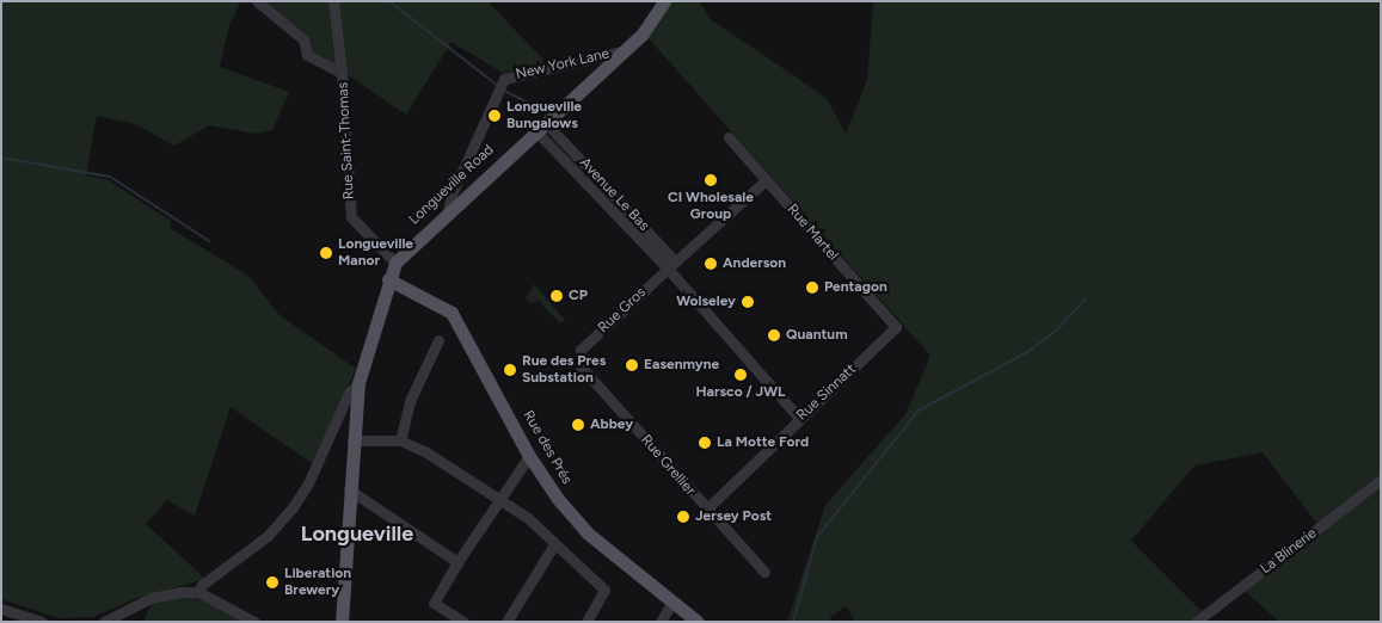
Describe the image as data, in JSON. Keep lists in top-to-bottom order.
{
  "streets": {
    "main road": ["Longueville Road", "Rue des Prés"],
    "street": [
      "New York Lane",
      "Rue Saint-Thomas",
      "Avenue Le Bas",
      "Rue Martel",
      "Rue Gros",
      "Rue Sinnatt",
      "Rue Grellier",
      "La Blinerie"
    ]
  },
  "crossings": [
    ["New York Lane", "Longueville Road"],
    ["Rue Saint-Thomas", "Longueville Road"],
    ["Longueville Road", "Avenue Le Bas"],
    ["Longueville Road", "Rue des Prés"],
    ["Avenue Le Bas", "Rue Gros"],
    ["Avenue Le Bas", "Rue Sinnatt"],
    ["Rue Martel", "Rue Gros"],
    ["Rue Martel", "Rue Sinnatt"],
    ["Rue Gros", "Rue Grellier"],
    ["Rue Sinnatt", "Rue Grellier"]
  ],
  "districts": ["Longueville"],
  "places": [
    "Longueville Bungalows",
    "CI Wholesale Group",
    "Longueville Manor",
    "Anderson",
    "Pentagon",
    "CP",
    "Wolseley",
    "Quantum",
    "Easenmyne",
    "Rue des Pres Substation",
    "Harsco / JWL",
    "Abbey",
    "La Motte Ford",
    "Jersey Post",
    "Liberation Brewery"
  ]
}
